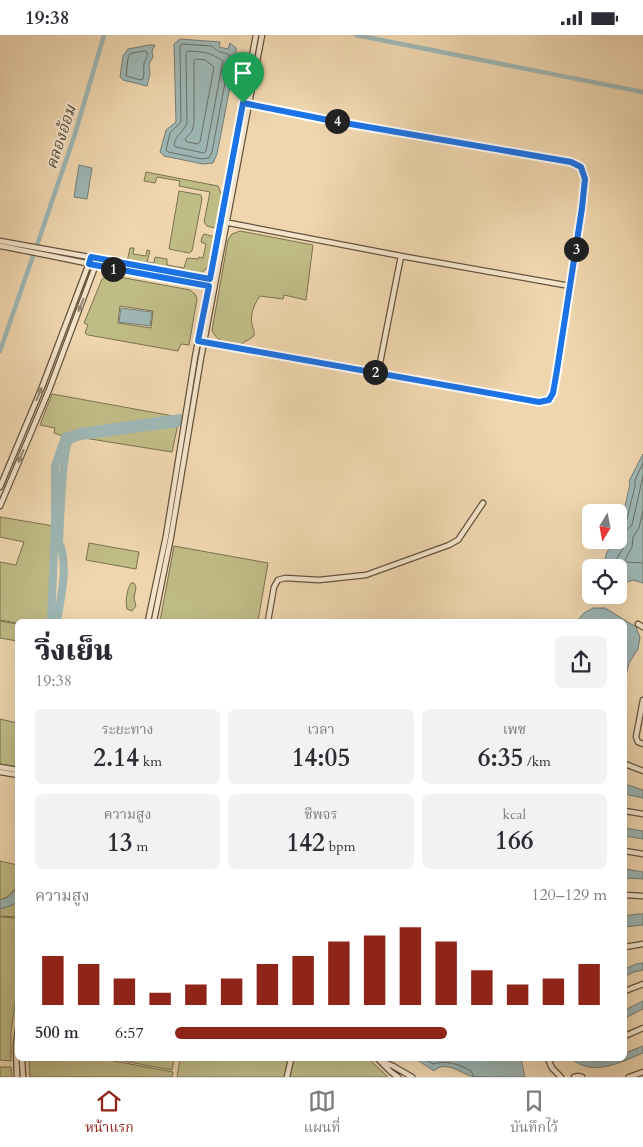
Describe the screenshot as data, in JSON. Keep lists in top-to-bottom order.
{
  "water": ["คลองอ้อม"],
  "north": "bottom",
  "page": {
    "status": "19:38",
    "pins": [
      "4",
      "3",
      "1",
      "2"
    ],
    "heading": ["วิ่งเย็น", "19:38"],
    "stats": [
      ["ระยะทาง", "2.14 km"],
      ["เวลา", "14:05"],
      ["เพซ", "6:35 /km"],
      ["ความสูง", "13 m"],
      ["ชีพจร", "142 bpm"],
      ["kcal", "166"]
    ],
    "chart": ["ความสูง", "120–129 m"],
    "list": [
      {
        "name": "500 m",
        "note": "6:57"
      }
    ],
    "tabs": ["หน้าแรก", "แผนที่", "บันทึกไว้"]
  }
}
